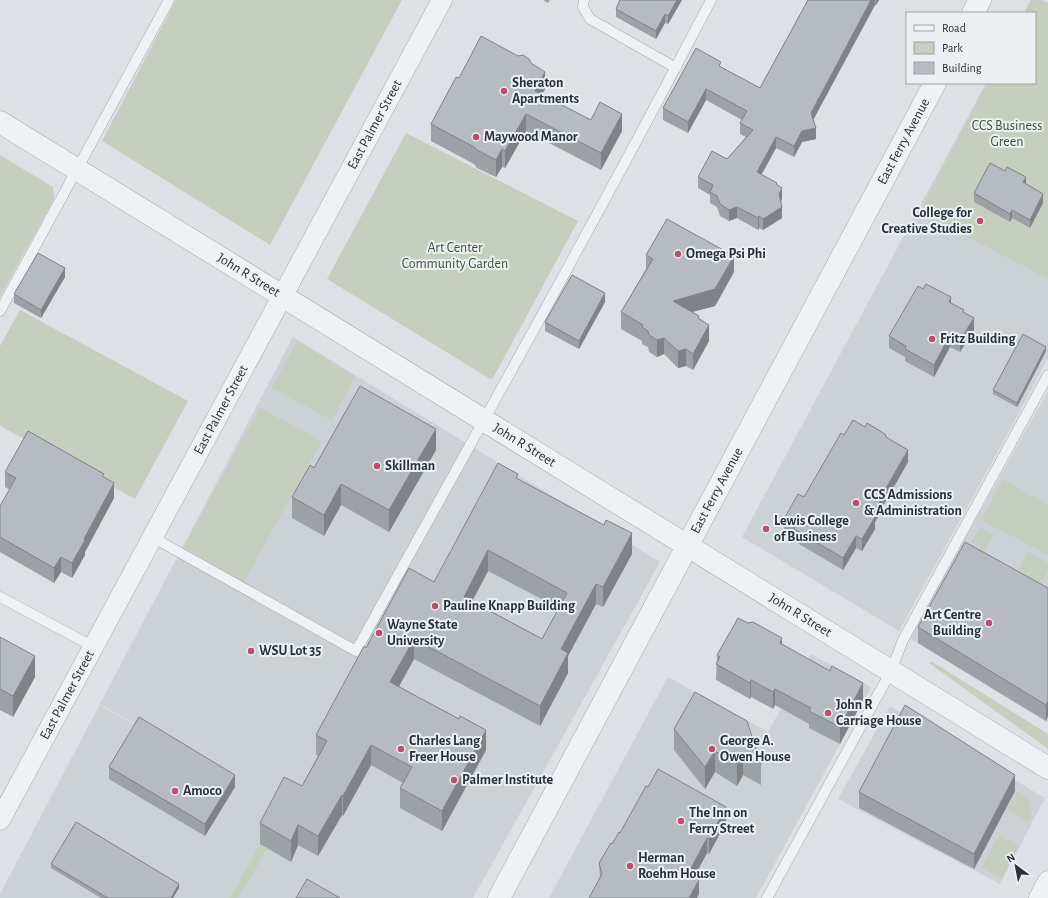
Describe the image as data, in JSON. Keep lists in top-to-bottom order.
{
  "streets": {
    "street": ["East Palmer Street", "East Ferry Avenue", "John R Street"]
  },
  "crossings": [
    ["East Palmer Street", "John R Street"],
    ["East Ferry Avenue", "John R Street"]
  ],
  "parks": ["CCS Business Green", "Art Center Community Garden"],
  "places": [
    "Sheraton Apartments",
    "Maywood Manor",
    "College for Creative Studies",
    "Omega Psi Phi",
    "Fritz Building",
    "Skillman",
    "CCS Admissions & Administration",
    "Lewis College of Business",
    "Pauline Knapp Building",
    "Art Centre Building",
    "Wayne State University",
    "WSU Lot 35",
    "John R Carriage House",
    "Charles Lang Freer House",
    "George A. Owen House",
    "Palmer Institute",
    "Amoco",
    "The Inn on Ferry Street",
    "Herman Roehm House"
  ],
  "legend": ["Road", "Park", "Building"],
  "north": "top left"
}
